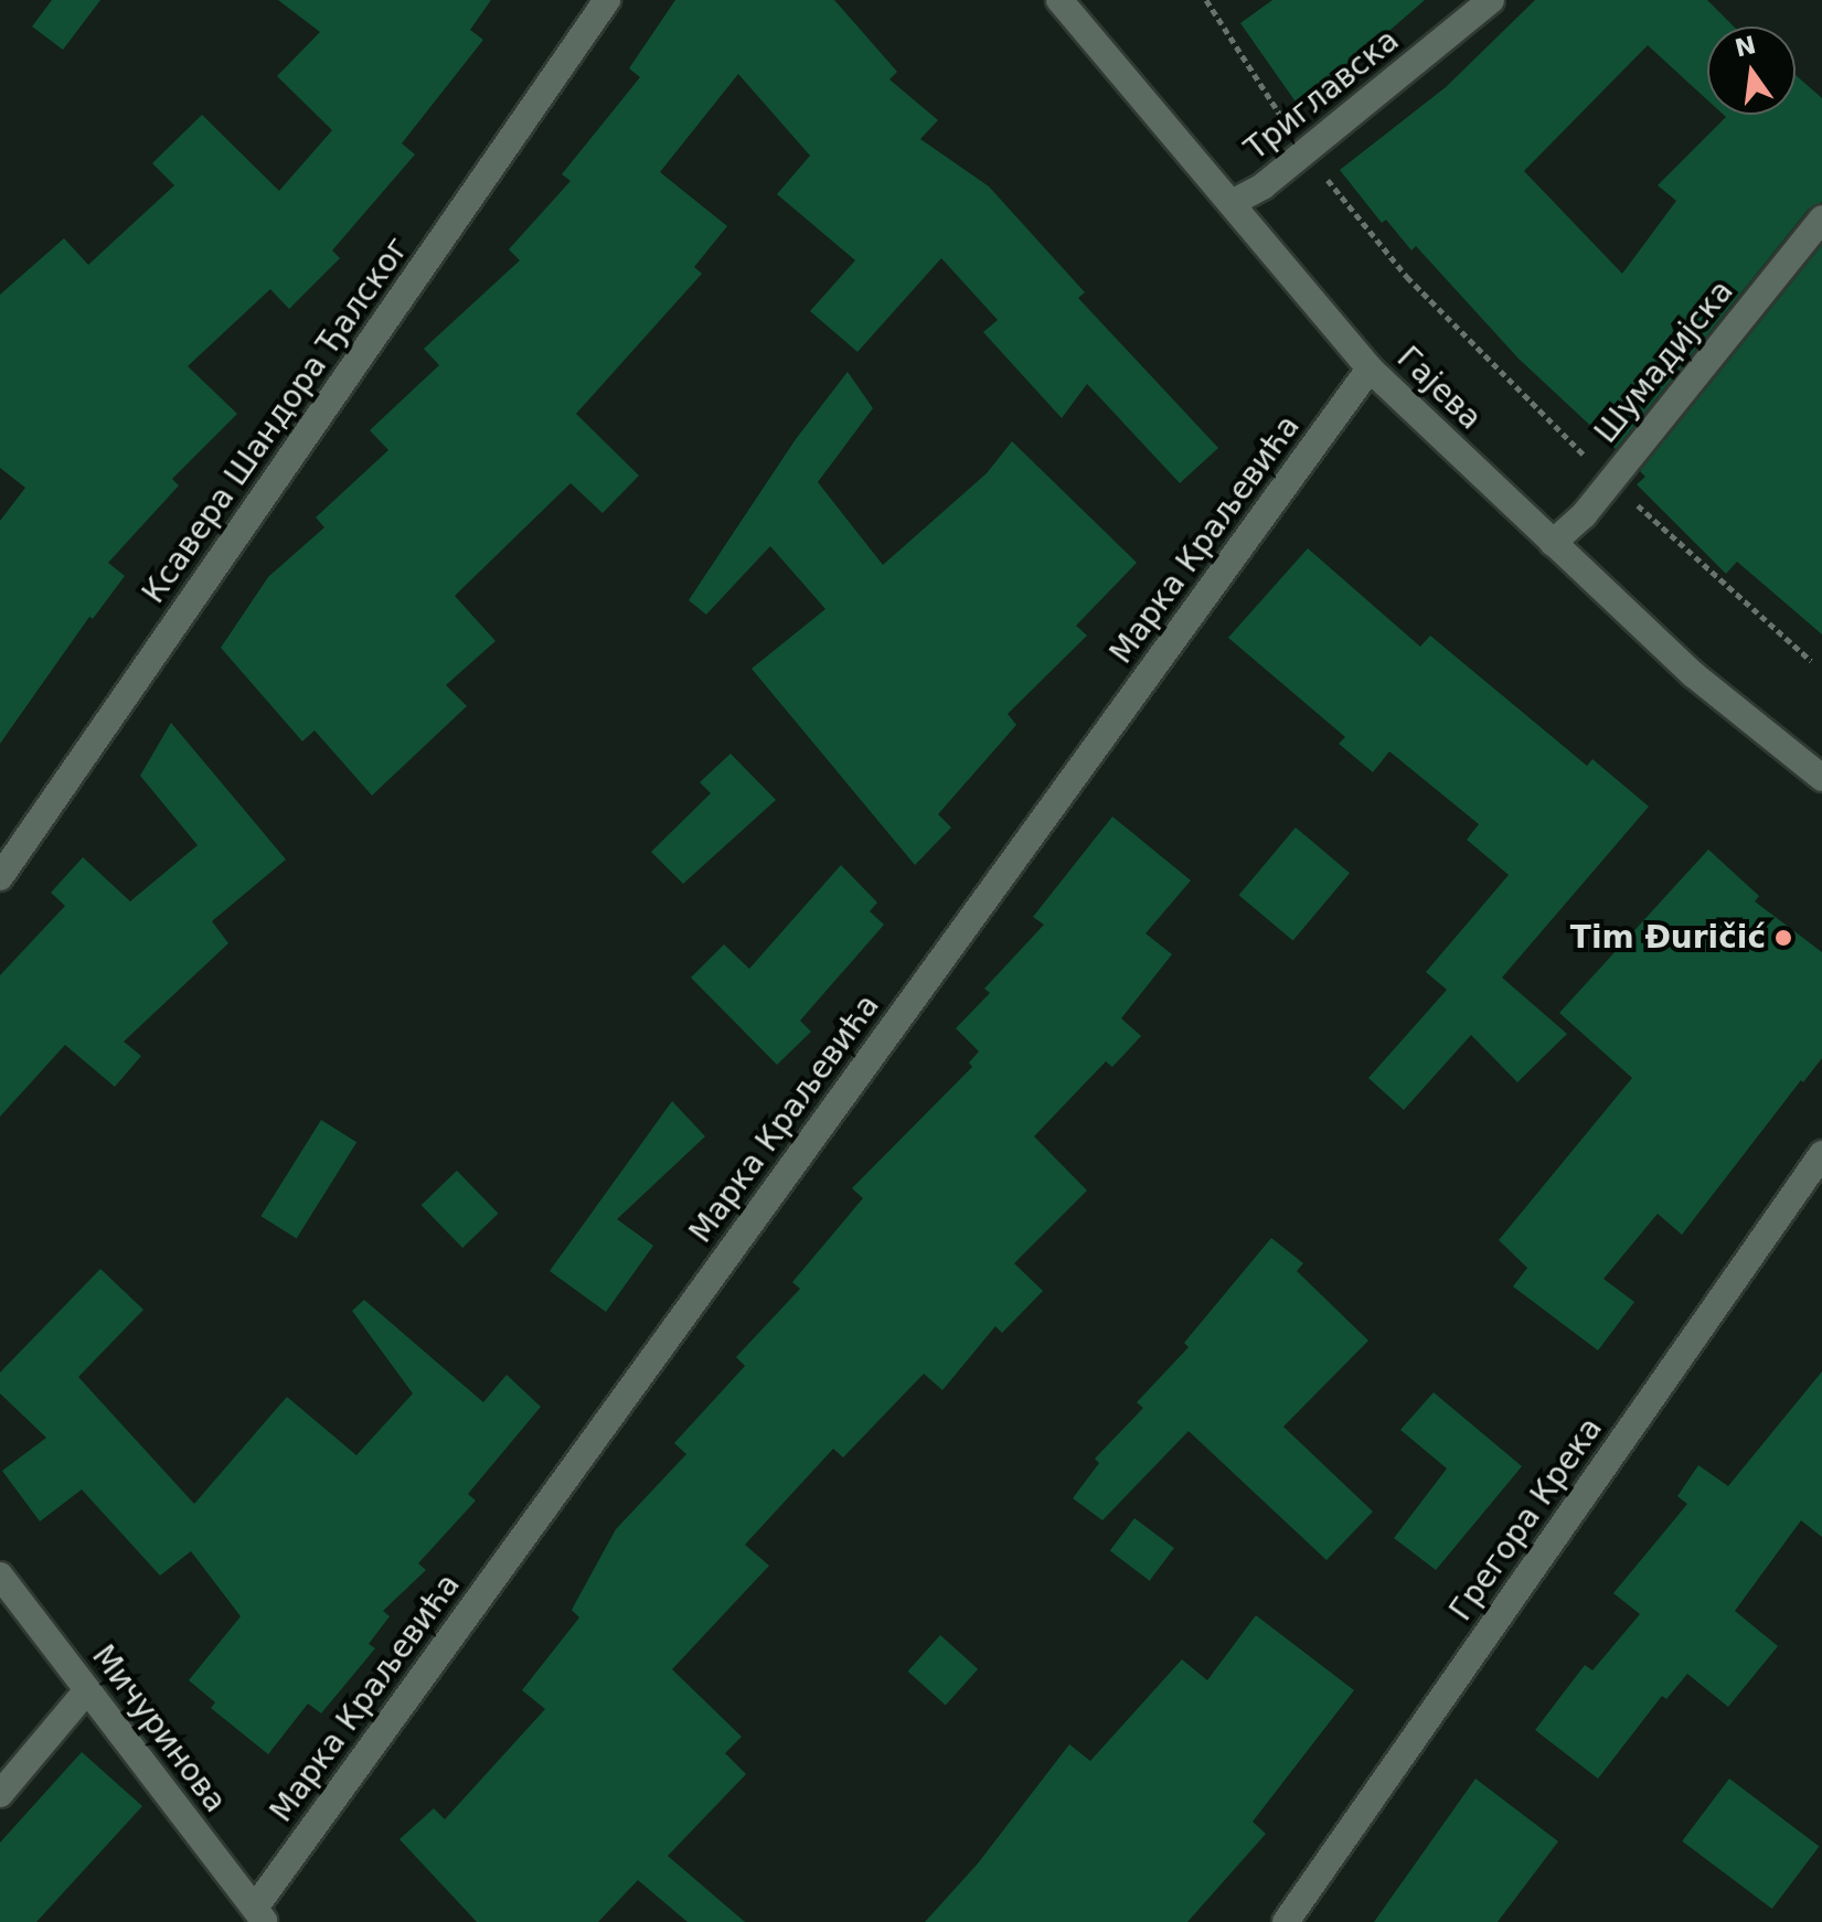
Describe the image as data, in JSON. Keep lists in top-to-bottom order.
{
  "streets": {
    "street": [
      "Триглавска",
      "Шумадијска",
      "Гајева",
      "Ксавера Шандора Ђалског",
      "Марка Краљевића",
      "Грегора Крека",
      "Мичуринова"
    ]
  },
  "crossings": [
    ["Триглавска", "Гајева"],
    ["Шумадијска", "Гајева"],
    ["Гајева", "Марка Краљевића"],
    ["Марка Краљевића", "Мичуринова"]
  ],
  "places": ["Tim Đuričić"],
  "north": "top"
}
